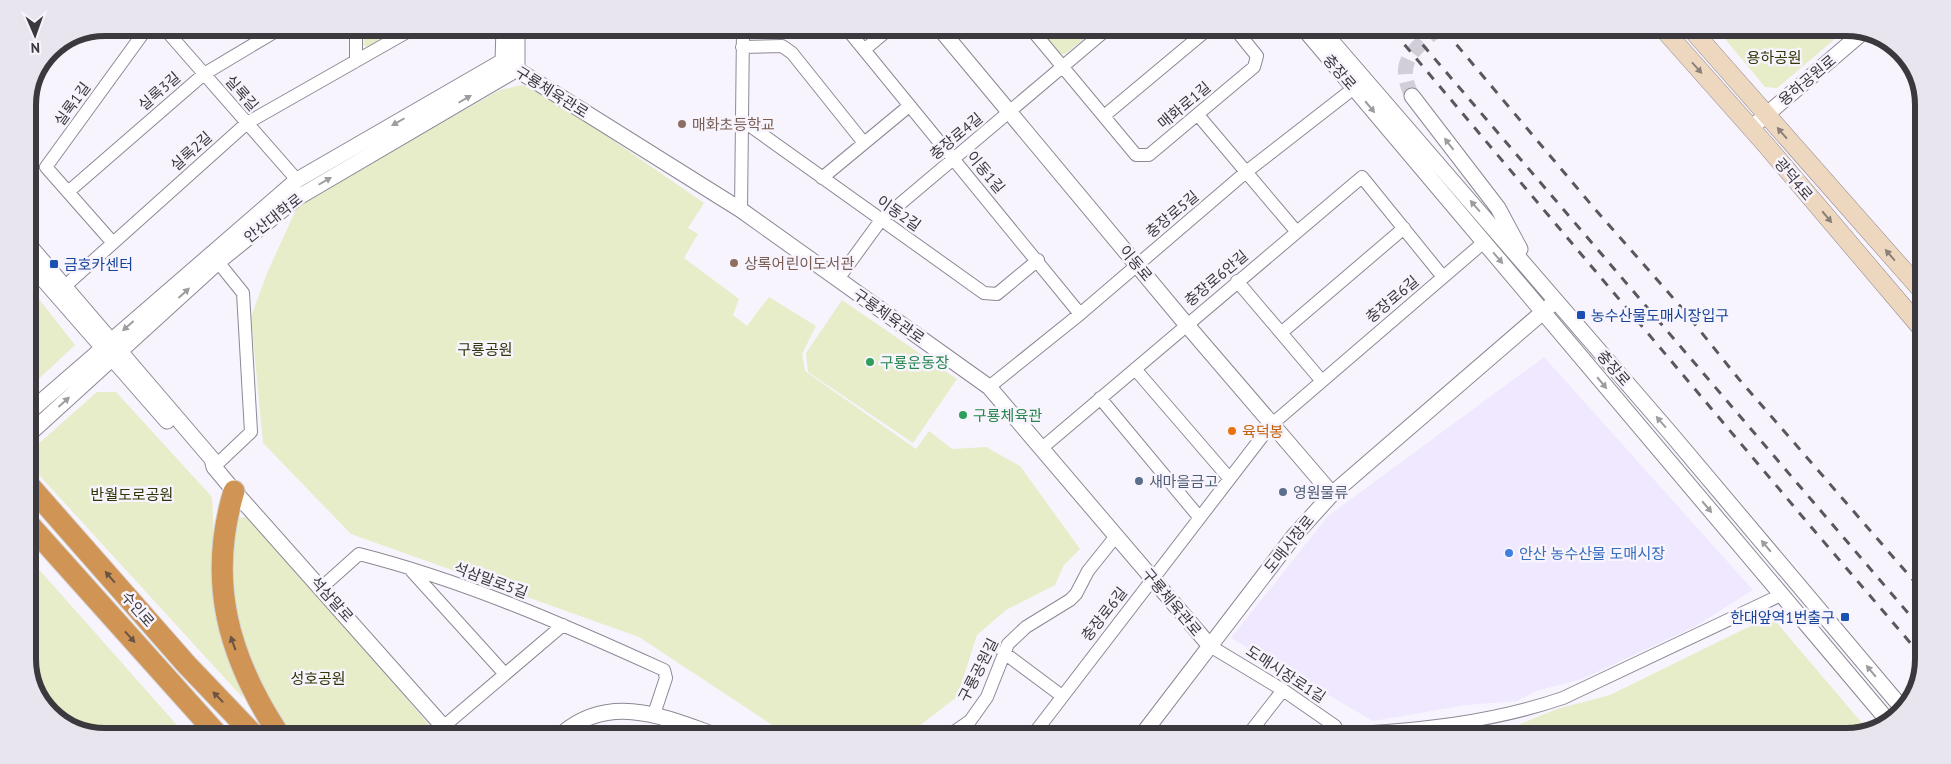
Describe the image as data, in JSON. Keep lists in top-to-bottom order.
{
  "streets": {
    "highway": ["수인로"],
    "main road": ["광덕4로"],
    "street": [
      "충장로",
      "용하공원로",
      "실록3길",
      "구룡체육관로",
      "실록길",
      "실록1길",
      "매화로1길",
      "충장로4길",
      "실록2길",
      "이동1길",
      "이동2길",
      "충장로5길",
      "안산대학로",
      "이동로",
      "충장로6안길",
      "충장로6길",
      "도매시장로",
      "석삼말로5길",
      "석삼말로",
      "구룡공원길",
      "도매시장로1길"
    ]
  },
  "crossings": [
    ["충장로", "충장로5길"],
    ["충장로", "충장로6길"],
    ["충장로", "도매시장로"],
    ["용하공원로", "광덕4로"],
    ["실록3길", "실록길"],
    ["실록3길", "실록1길"],
    ["구룡체육관로", "충장로4길"],
    ["구룡체육관로", "충장로5길"],
    ["구룡체육관로", "안산대학로"],
    ["구룡체육관로", "충장로6안길"],
    ["구룡체육관로", "충장로6길"],
    ["구룡체육관로", "도매시장로"],
    ["구룡체육관로", "구룡공원길"],
    ["구룡체육관로", "도매시장로1길"],
    ["실록길", "실록2길"],
    ["실록길", "안산대학로"],
    ["실록1길", "실록2길"],
    ["매화로1길", "충장로4길"],
    ["충장로4길", "이동1길"],
    ["충장로4길", "이동2길"],
    ["충장로4길", "이동로"],
    ["실록2길", "석삼말로"],
    ["이동1길", "이동2길"],
    ["이동1길", "충장로5길"],
    ["충장로5길", "이동로"],
    ["안산대학로", "석삼말로"],
    ["이동로", "충장로6안길"],
    ["이동로", "충장로6길"],
    ["이동로", "도매시장로"],
    ["충장로6안길", "충장로6길"],
    ["도매시장로", "도매시장로1길"],
    ["석삼말로5길", "석삼말로"]
  ],
  "parks": [
    "용하공원",
    "구룡공원",
    "반월도로공원",
    "성호공원"
  ],
  "places": {
    "other": [
      "매화초등학교",
      "상록어린이도서관",
      "구룡운동장",
      "구룡체육관",
      "육덕봉",
      "새마을금고",
      "영원물류",
      "안산 농수산물 도매시장"
    ],
    "transit": ["금호카센터", "농수산물도매시장입구", "한대앞역1번출구"]
  },
  "north": "bottom"
}
